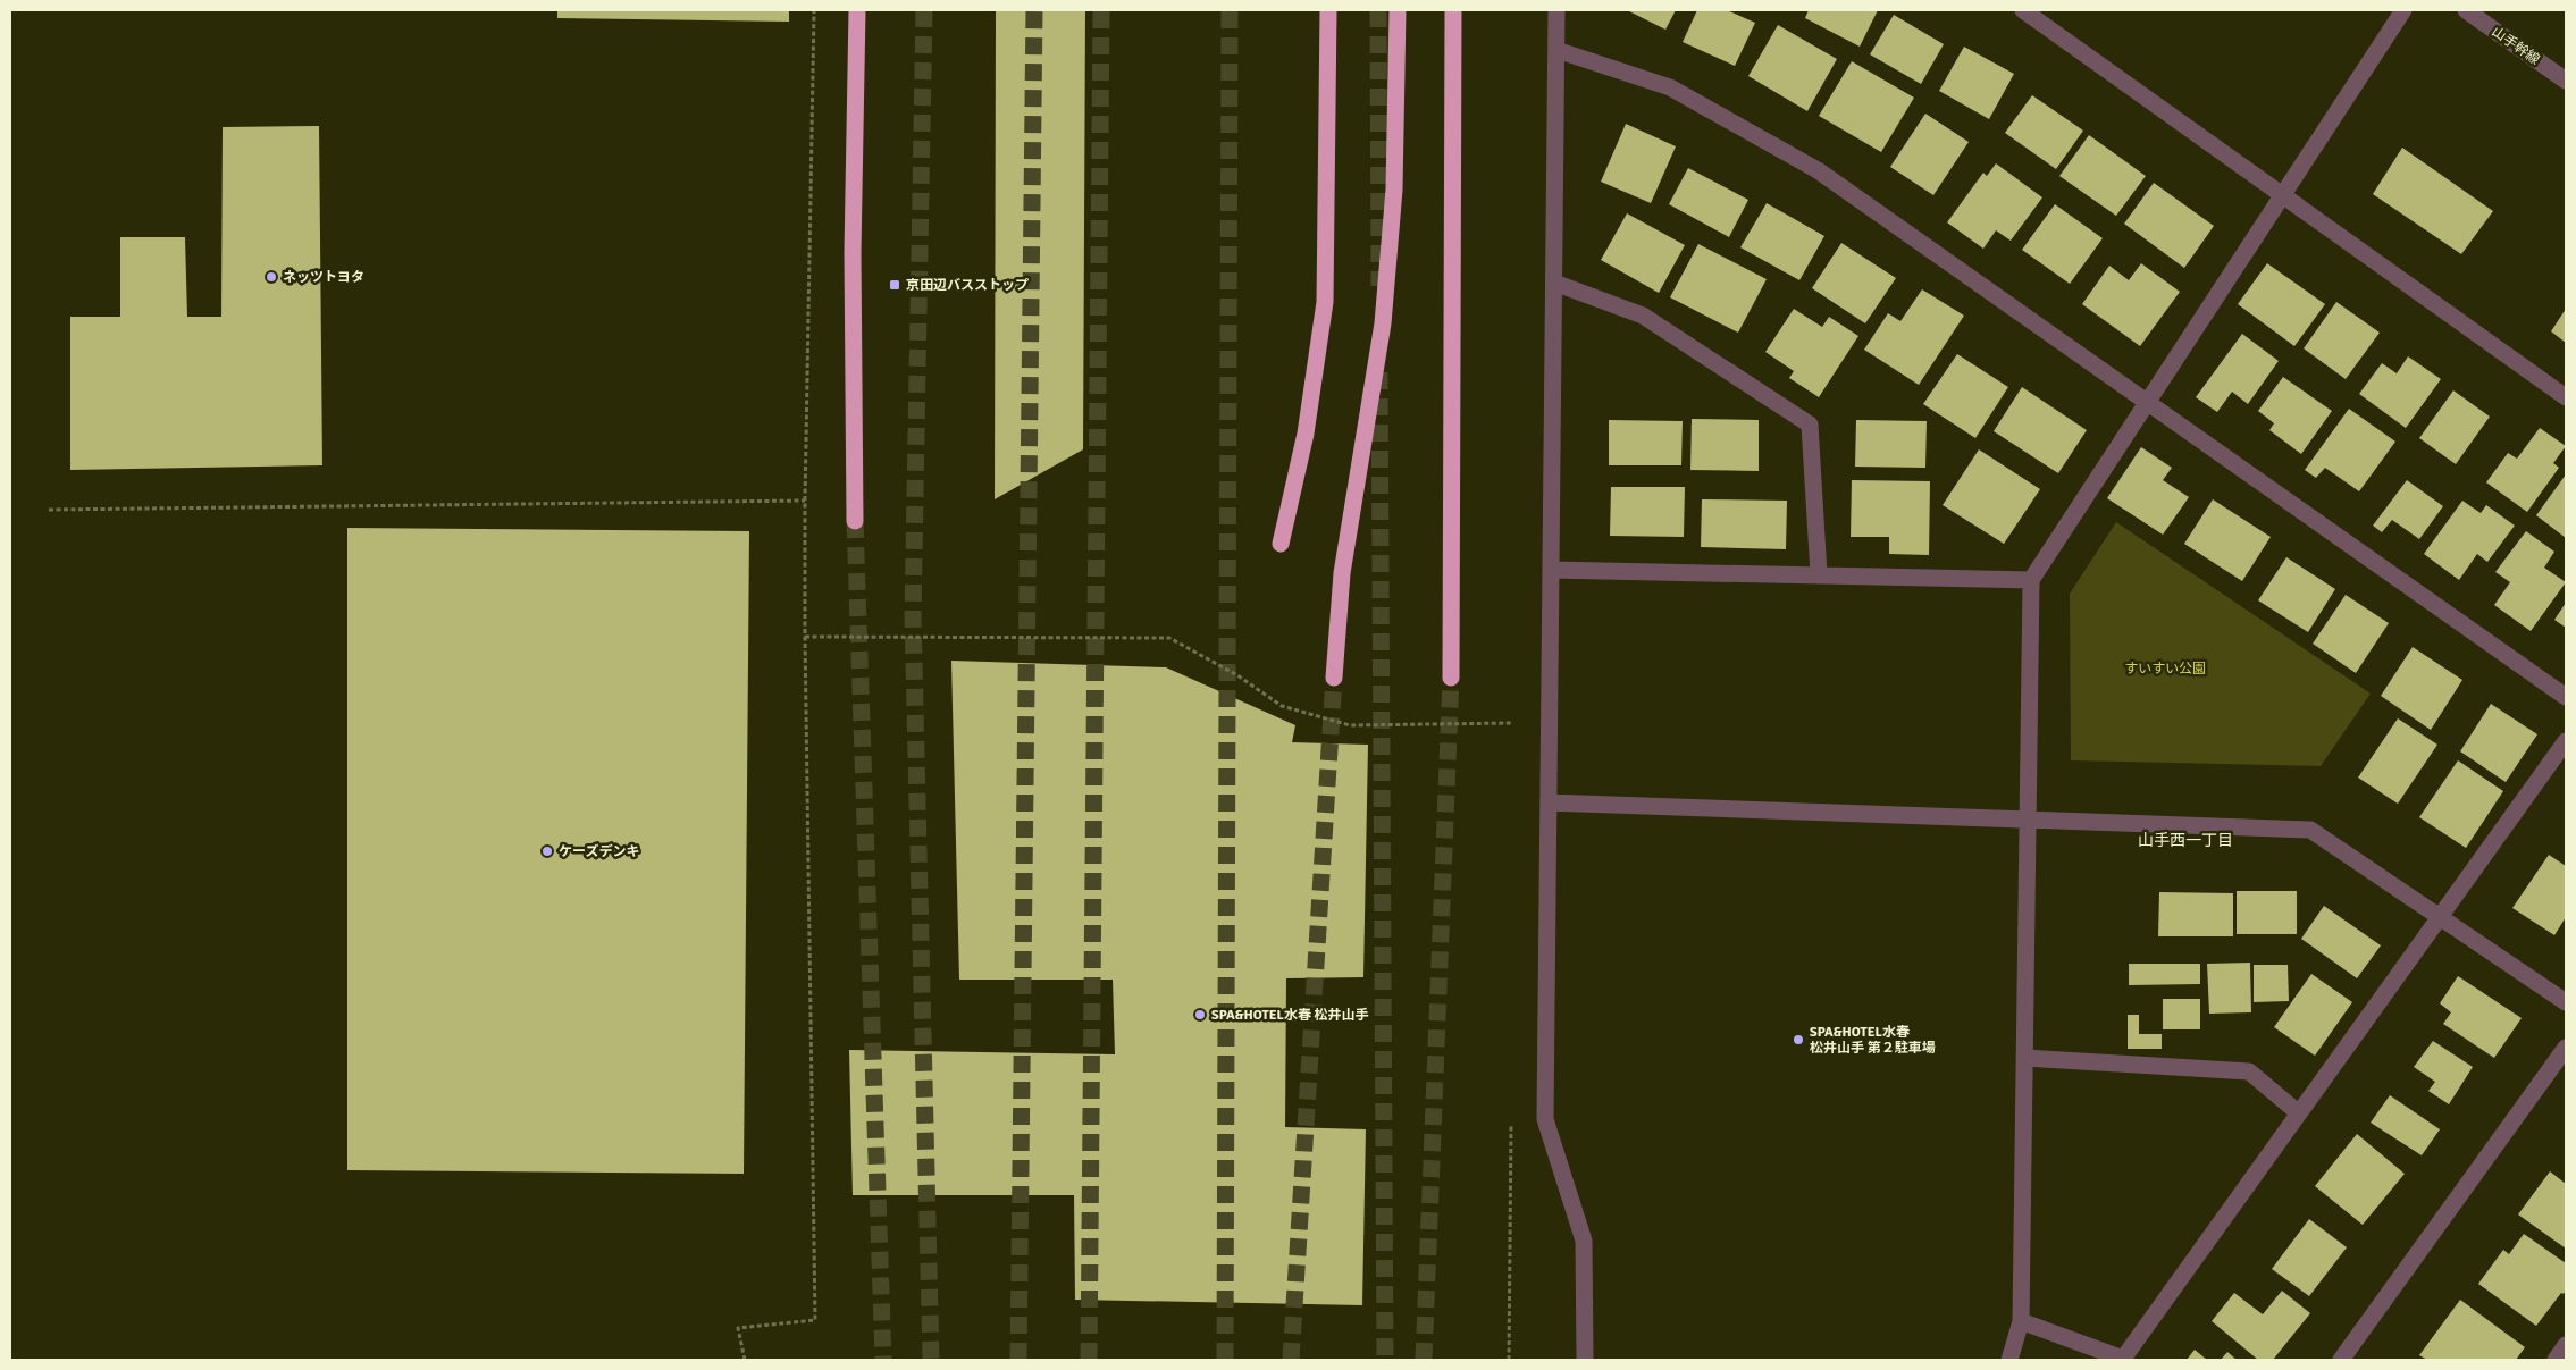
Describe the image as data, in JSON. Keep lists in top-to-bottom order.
{
  "streets": {
    "street": ["山手幹線"]
  },
  "districts": ["山手西一丁目"],
  "parks": ["すいすい公園"],
  "places": {
    "other": [
      "ネッツトヨタ",
      "ケーズデンキ",
      "SPA&HOTEL水春 松井山手",
      "SPA&HOTEL水春 松井山手 第２駐車場"
    ],
    "transit": ["京田辺バスストップ"]
  }
}
